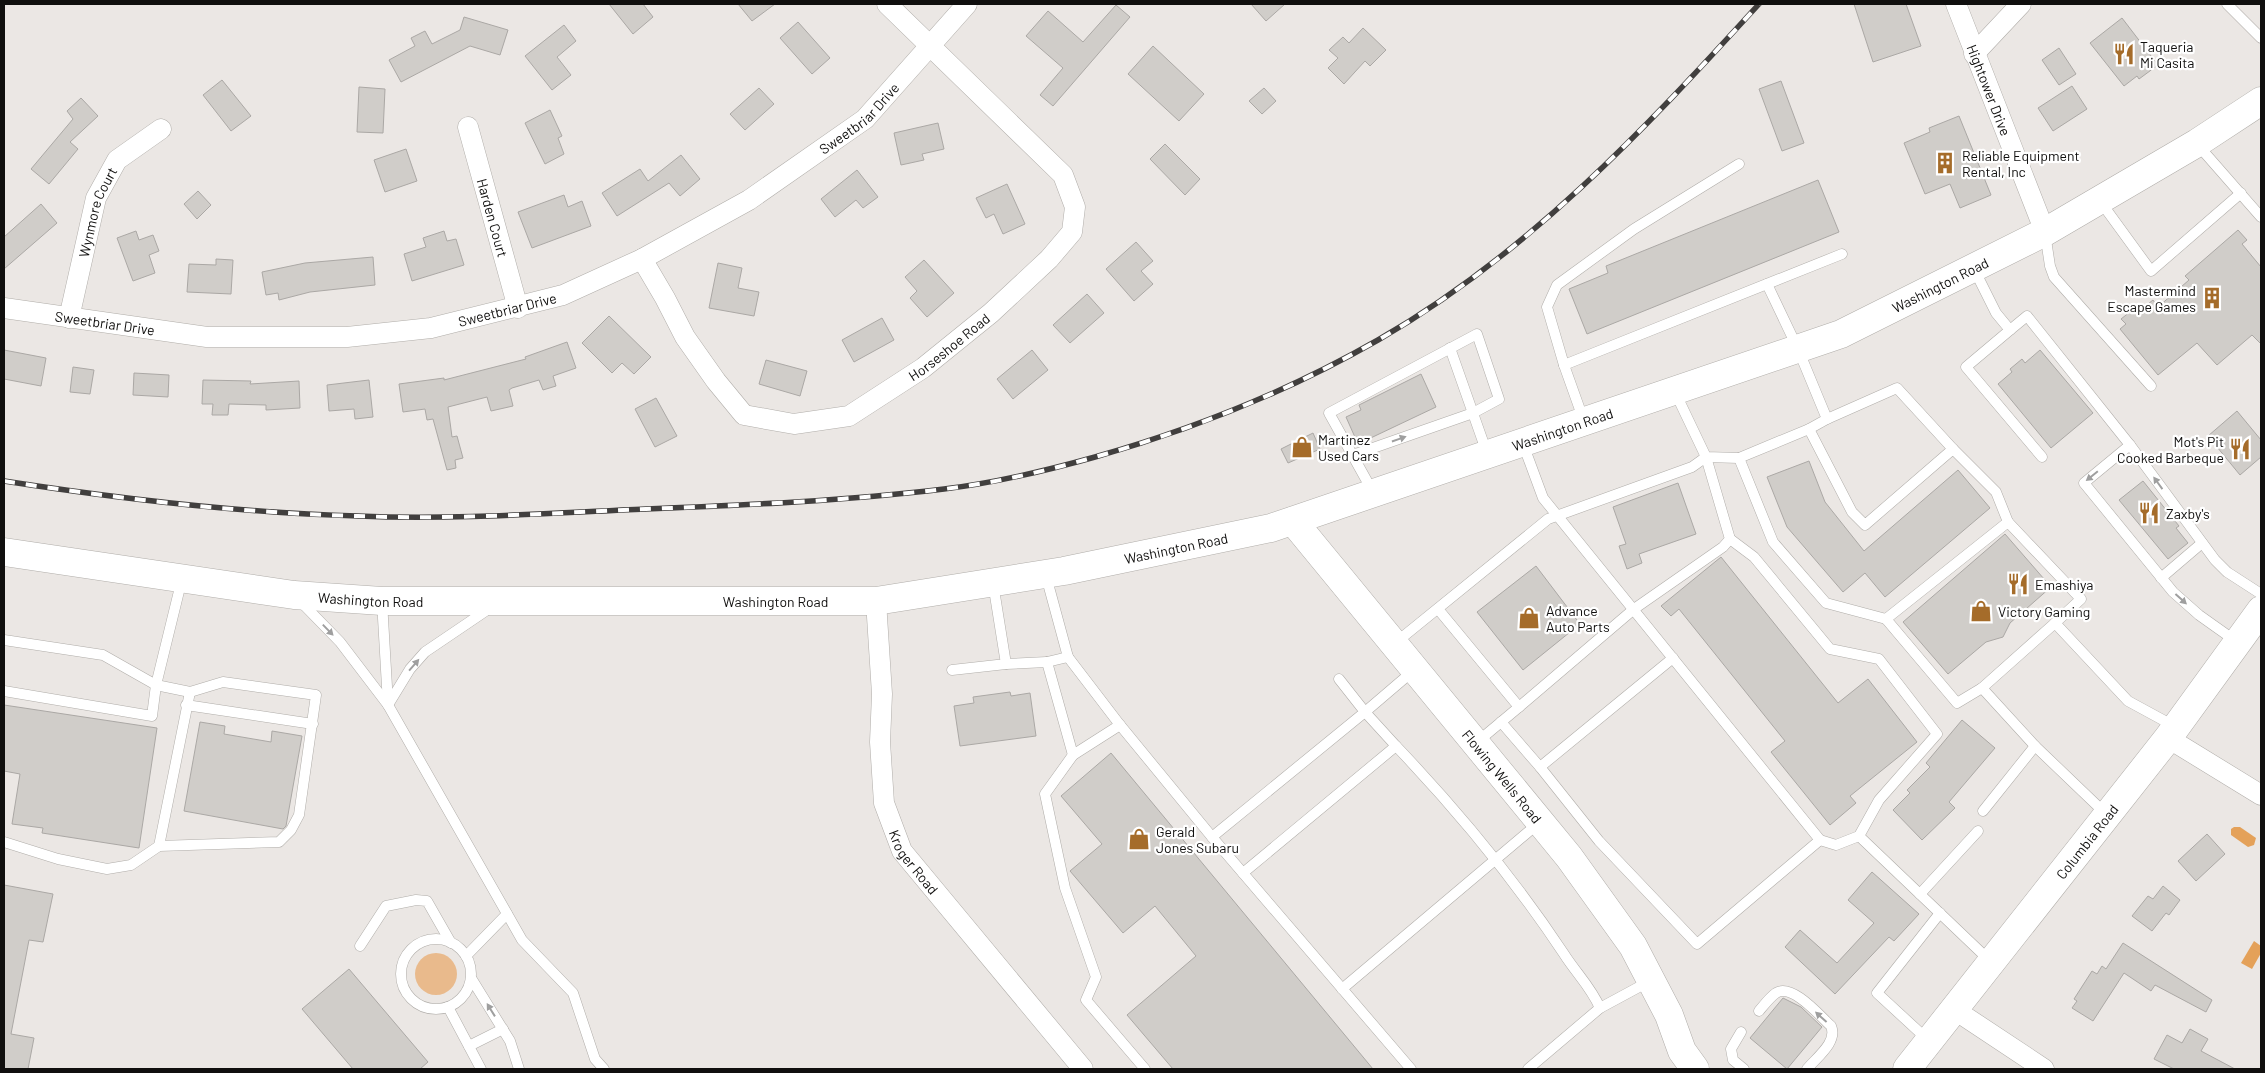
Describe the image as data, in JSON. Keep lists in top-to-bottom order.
{
  "streets": {
    "main road": ["Washington Road", "Flowing Wells Road", "Columbia Road"],
    "street": [
      "Hightower Drive",
      "Sweetbriar Drive",
      "Wynmore Court",
      "Harden Court",
      "Horseshoe Road",
      "Kroger Road"
    ]
  },
  "crossings": [
    ["Hightower Drive", "Washington Road"],
    ["Sweetbriar Drive", "Wynmore Court"],
    ["Sweetbriar Drive", "Harden Court"],
    ["Sweetbriar Drive", "Horseshoe Road"],
    ["Washington Road", "Flowing Wells Road"],
    ["Washington Road", "Kroger Road"]
  ],
  "places": {
    "restaurant": [
      "Taqueria Mi Casita",
      "Mot's Pit Cooked Barbeque",
      "Zaxby's",
      "Emashiya"
    ],
    "building": ["Reliable Equipment Rental, Inc", "Mastermind Escape Games"],
    "shop": [
      "Martinez Used Cars",
      "Victory Gaming",
      "Advance Auto Parts",
      "Gerald Jones Subaru"
    ]
  }
}
